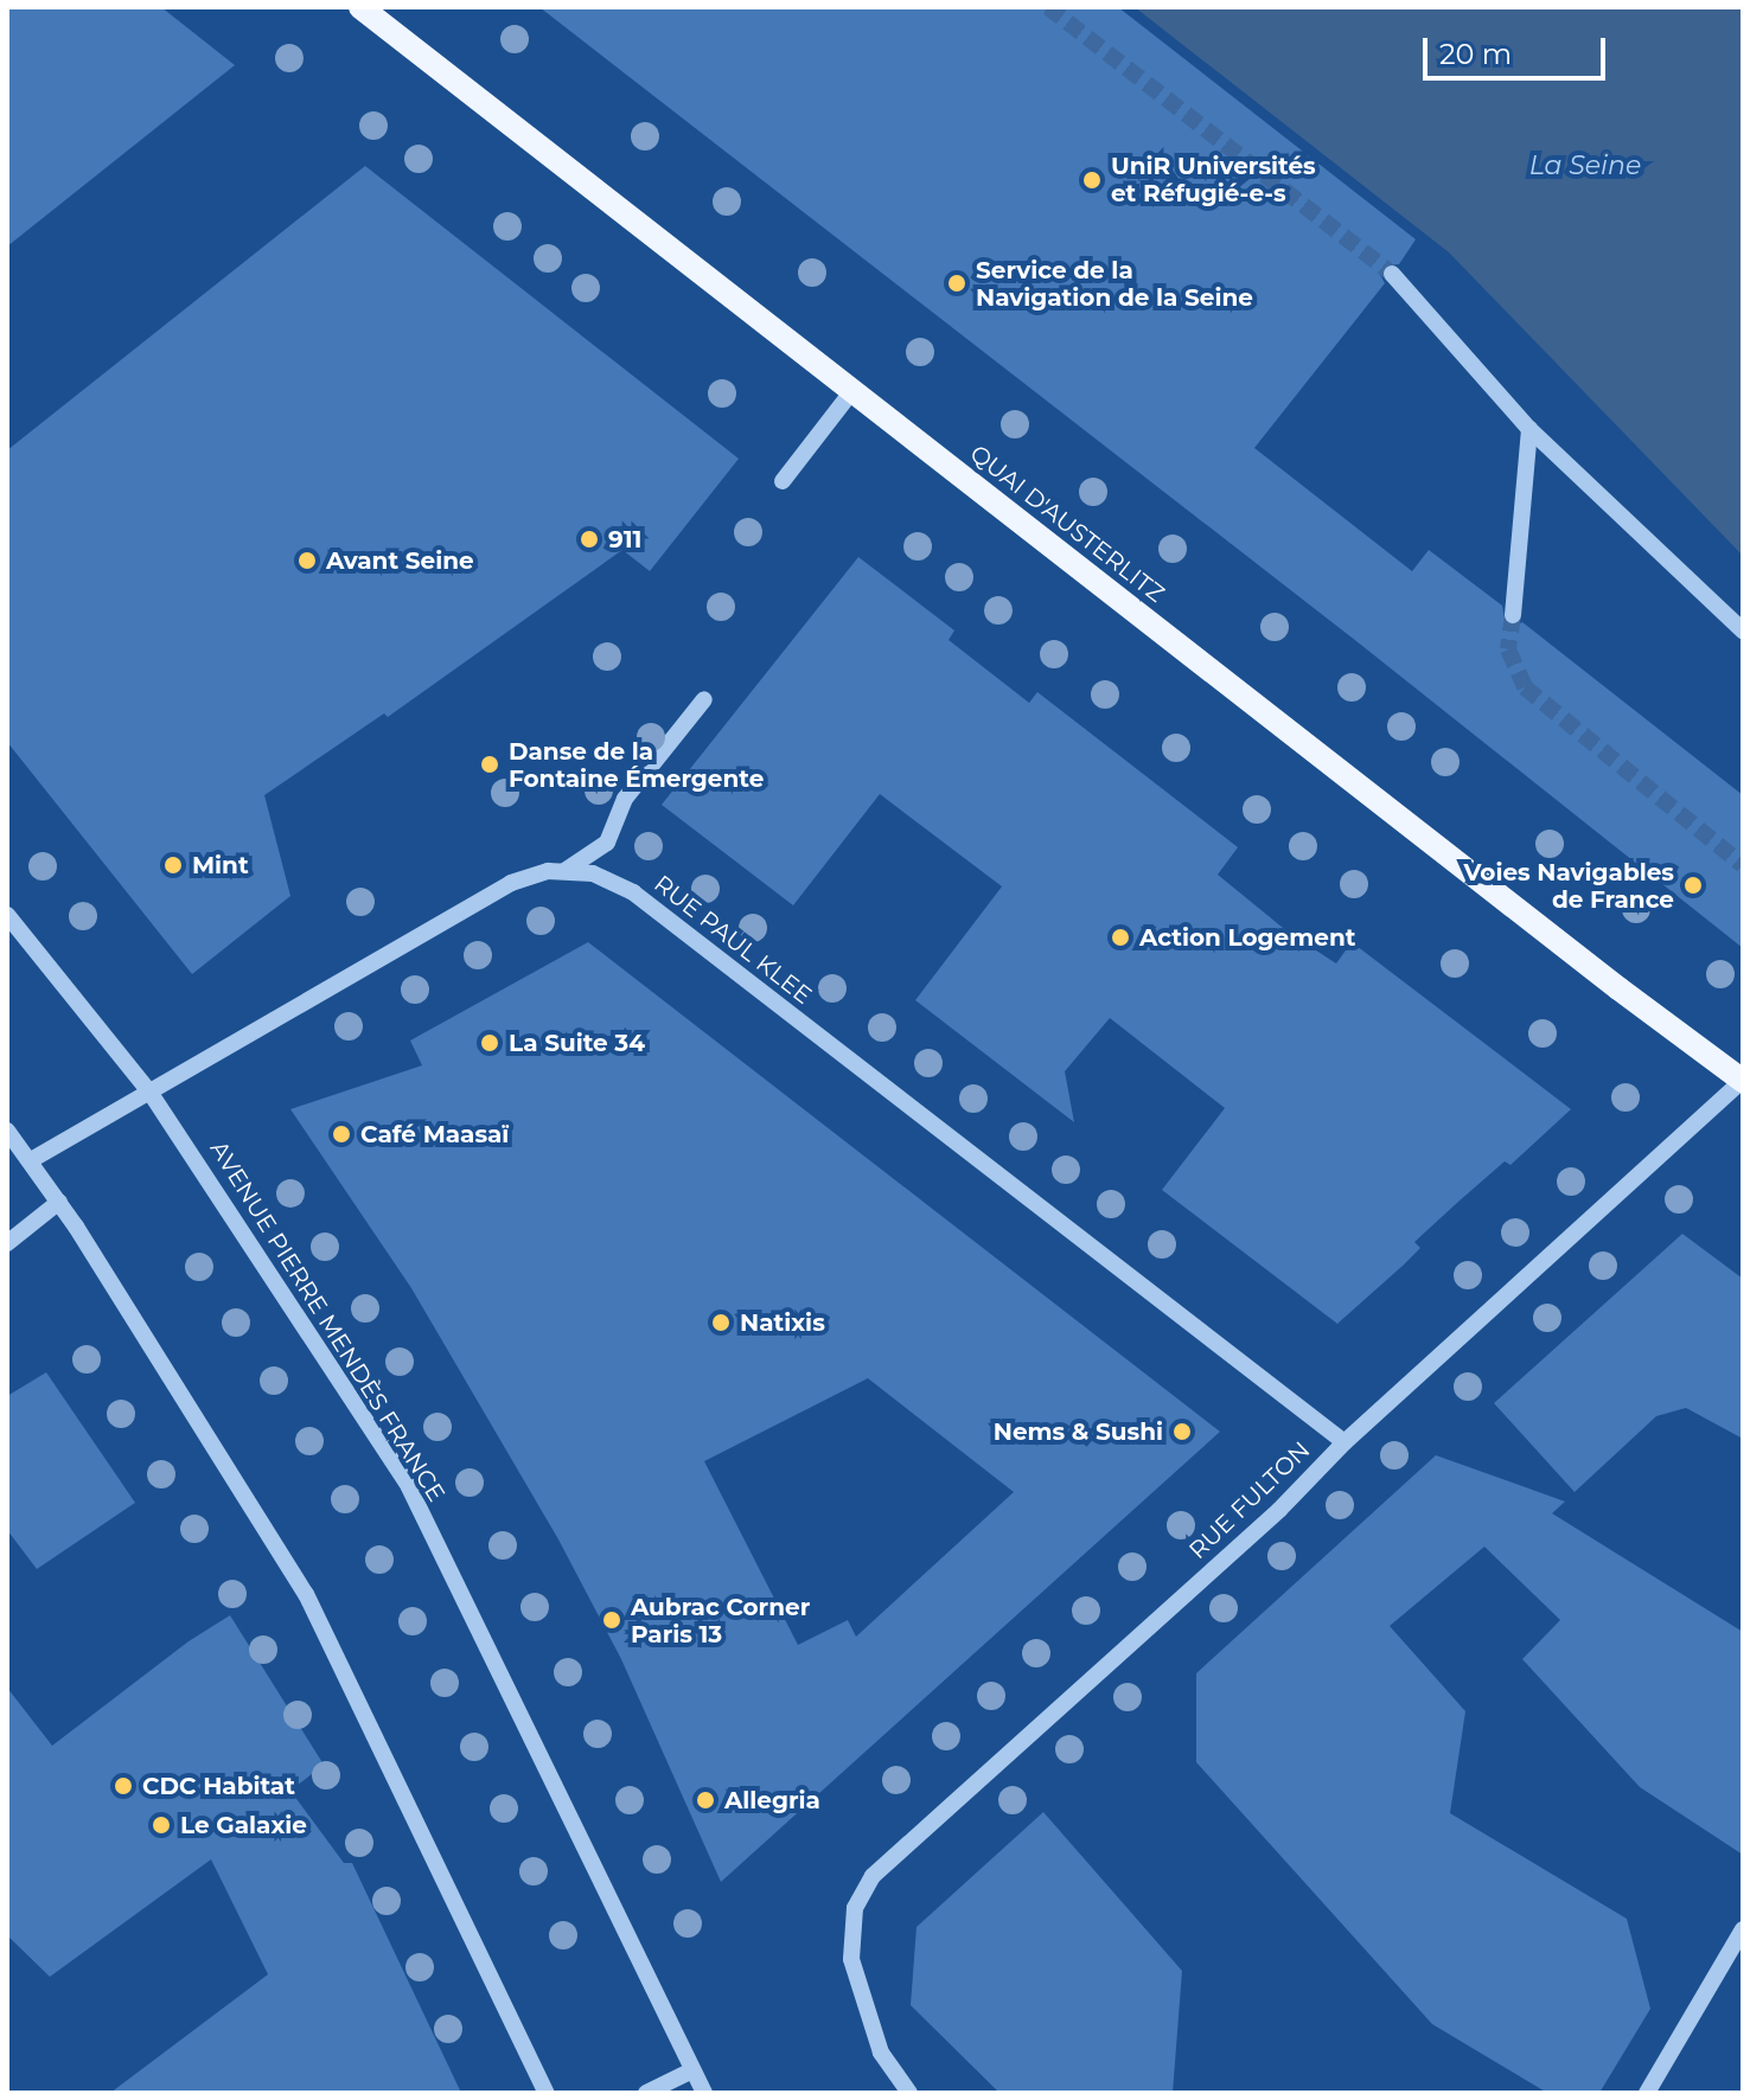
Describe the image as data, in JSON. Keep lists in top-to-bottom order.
{
  "streets": {
    "main road": ["QUAI D'AUSTERLITZ"],
    "street": ["RUE PAUL KLEE", "AVENUE PIERRE MENDÈS FRANCE", "RUE FULTON"]
  },
  "crossings": [
    ["QUAI D'AUSTERLITZ", "RUE FULTON"],
    ["RUE PAUL KLEE", "AVENUE PIERRE MENDÈS FRANCE"],
    ["RUE PAUL KLEE", "RUE FULTON"]
  ],
  "water": ["La Seine"],
  "places": [
    "UniR Universités et Réfugié-e-s",
    "Service de la Navigation de la Seine",
    "911",
    "Avant Seine",
    "Danse de la Fontaine Émergente",
    "Mint",
    "Voies Navigables de France",
    "Action Logement",
    "La Suite 34",
    "Café Maasaï",
    "Natixis",
    "Nems & Sushi",
    "Aubrac Corner Paris 13",
    "CDC Habitat",
    "Allegria",
    "Le Galaxie"
  ],
  "scale_bar": "20 m"
}
